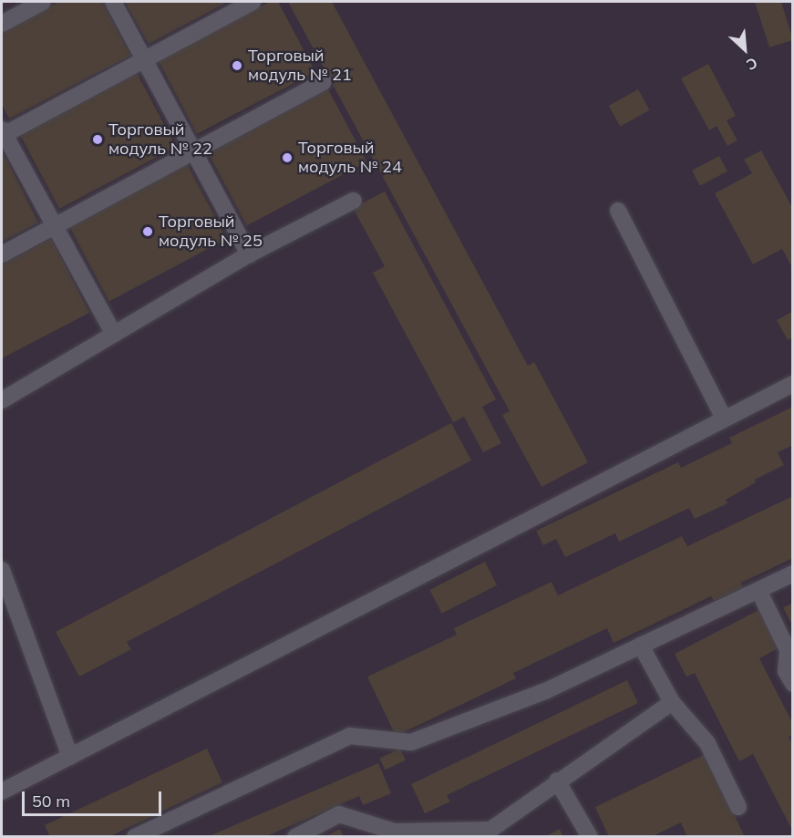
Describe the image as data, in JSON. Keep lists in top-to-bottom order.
{
  "places": [
    "Торговый модуль № 21",
    "Торговый модуль № 22",
    "Торговый модуль № 24",
    "Торговый модуль № 25"
  ],
  "scale_bar": "50 m",
  "north": "bottom right"
}
